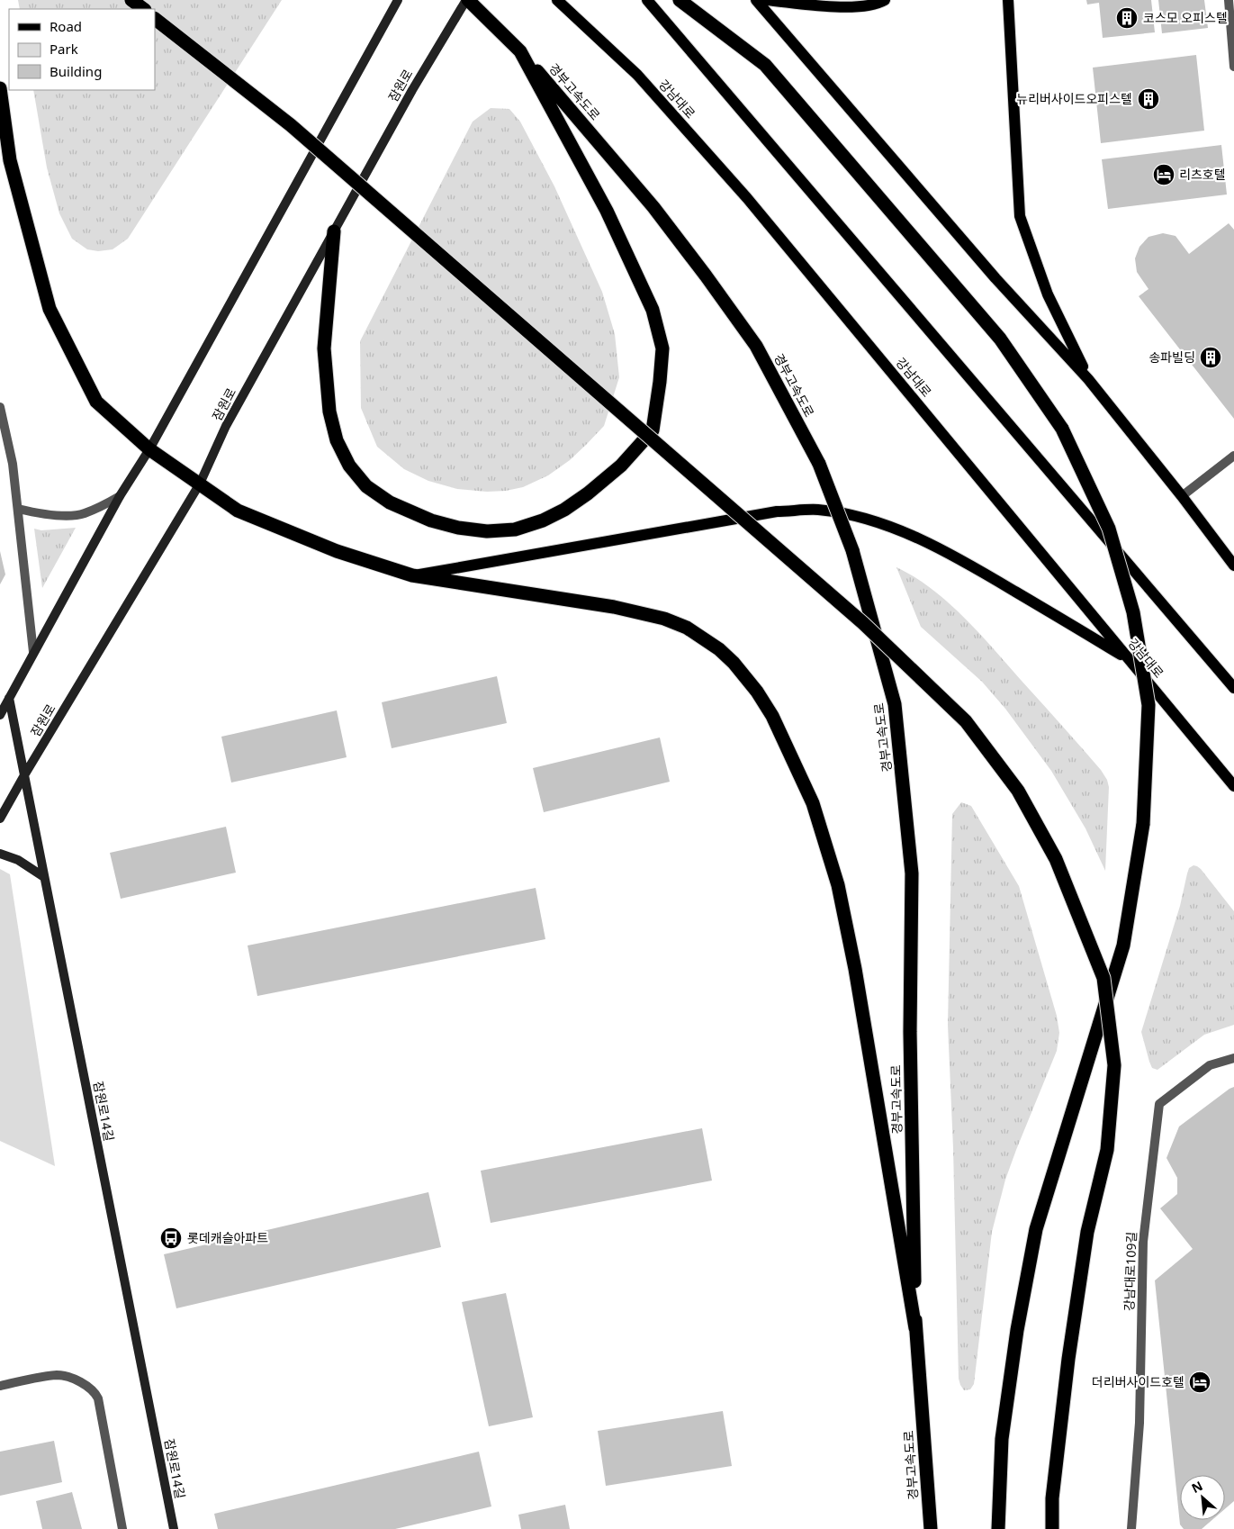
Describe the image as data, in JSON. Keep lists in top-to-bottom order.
{
  "streets": {
    "highway": ["경부고속도로"],
    "main road": ["잠원로", "강남대로", "잠원로14길"],
    "street": ["강남대로109길"]
  },
  "crossings": [
    ["잠원로", "잠원로14길"]
  ],
  "places": {
    "building": ["코스모 오피스텔", "뉴리버사이드오피스텔", "송파빌딩"],
    "hotel": ["리츠호텔", "더리버사이드호텔"],
    "bus stop": ["롯데캐슬아파트"]
  },
  "legend": ["Road", "Park", "Building"],
  "north": "top left"
}
